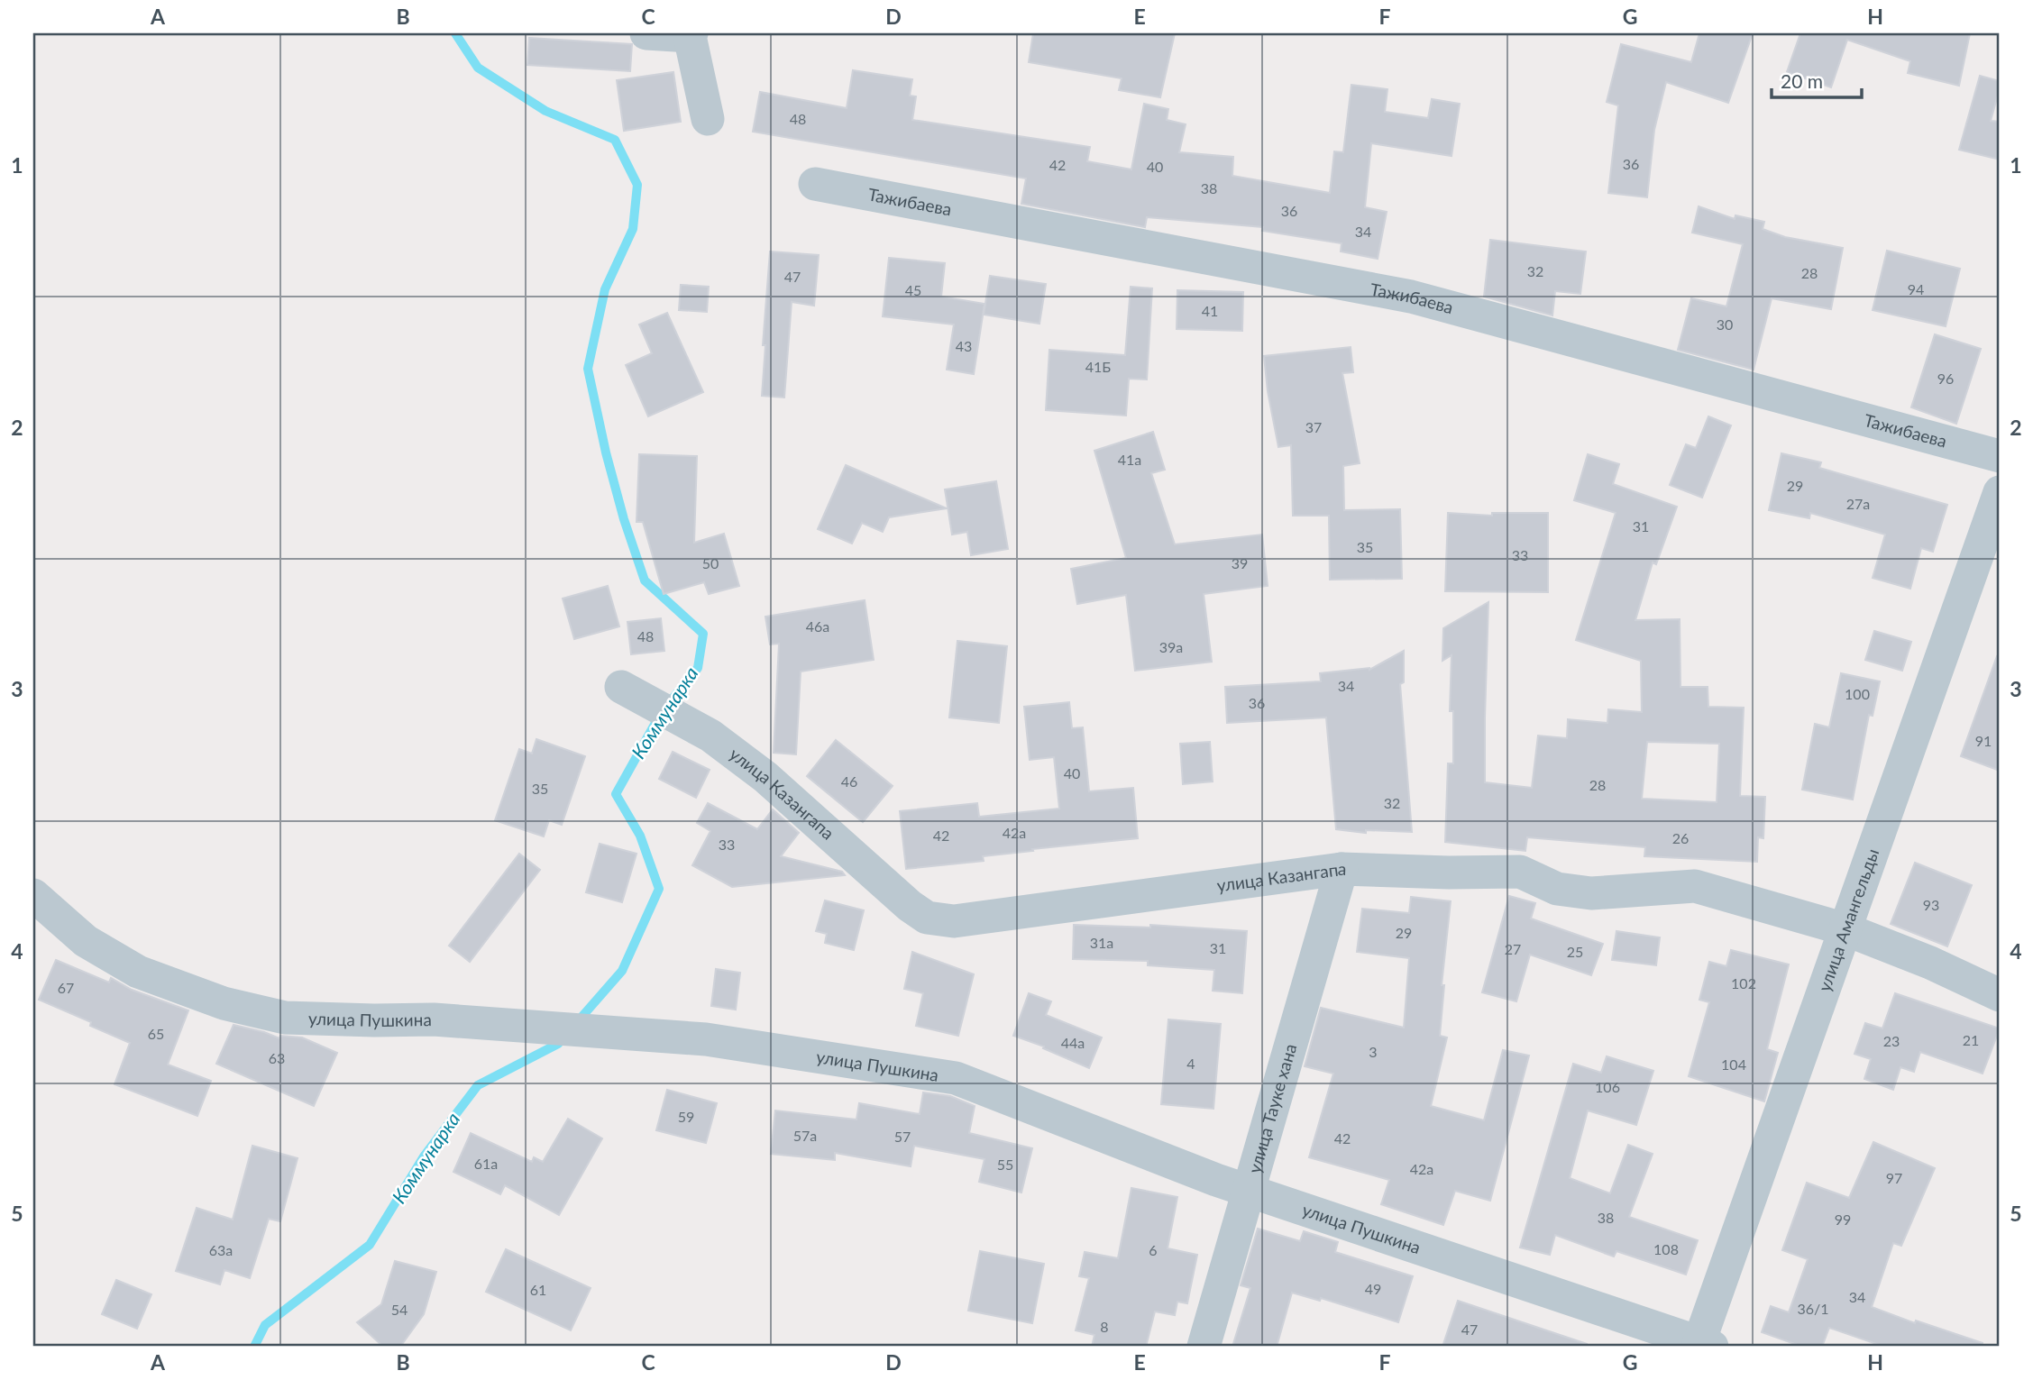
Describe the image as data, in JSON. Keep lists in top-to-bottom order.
{
  "streets": {
    "street": [
      "Тажибаева",
      "улица Казангапа",
      "улица Амангельды",
      "улица Пушкина",
      "улица Тауке хана"
    ]
  },
  "crossings": [
    ["улица Казангапа", "улица Амангельды"],
    ["улица Казангапа", "улица Тауке хана"],
    ["улица Амангельды", "улица Пушкина"],
    ["улица Пушкина", "улица Тауке хана"]
  ],
  "water": ["Коммунарка"],
  "house_numbers": [
    "48",
    "36",
    "42",
    "40",
    "38",
    "36",
    "34",
    "32",
    "28",
    "47",
    "94",
    "45",
    "41",
    "30",
    "43",
    "41Б",
    "96",
    "37",
    "41а",
    "29",
    "27а",
    "31",
    "35",
    "33",
    "50",
    "39",
    "46а",
    "48",
    "39а",
    "34",
    "100",
    "36",
    "91",
    "40",
    "46",
    "28",
    "35",
    "32",
    "42а",
    "42",
    "26",
    "33",
    "93",
    "29",
    "31а",
    "31",
    "27",
    "25",
    "102",
    "67",
    "65",
    "21",
    "23",
    "44а",
    "3",
    "63",
    "4",
    "104",
    "106",
    "59",
    "57а",
    "57",
    "42",
    "61а",
    "55",
    "42а",
    "97",
    "38",
    "99",
    "108",
    "63а",
    "6",
    "49",
    "61",
    "34",
    "36/1",
    "54",
    "8",
    "47"
  ],
  "scale_bar": "20 m",
  "grid": {
    "columns": [
      "A",
      "B",
      "C",
      "D",
      "E",
      "F",
      "G",
      "H"
    ],
    "rows": [
      "1",
      "2",
      "3",
      "4",
      "5"
    ]
  }
}
